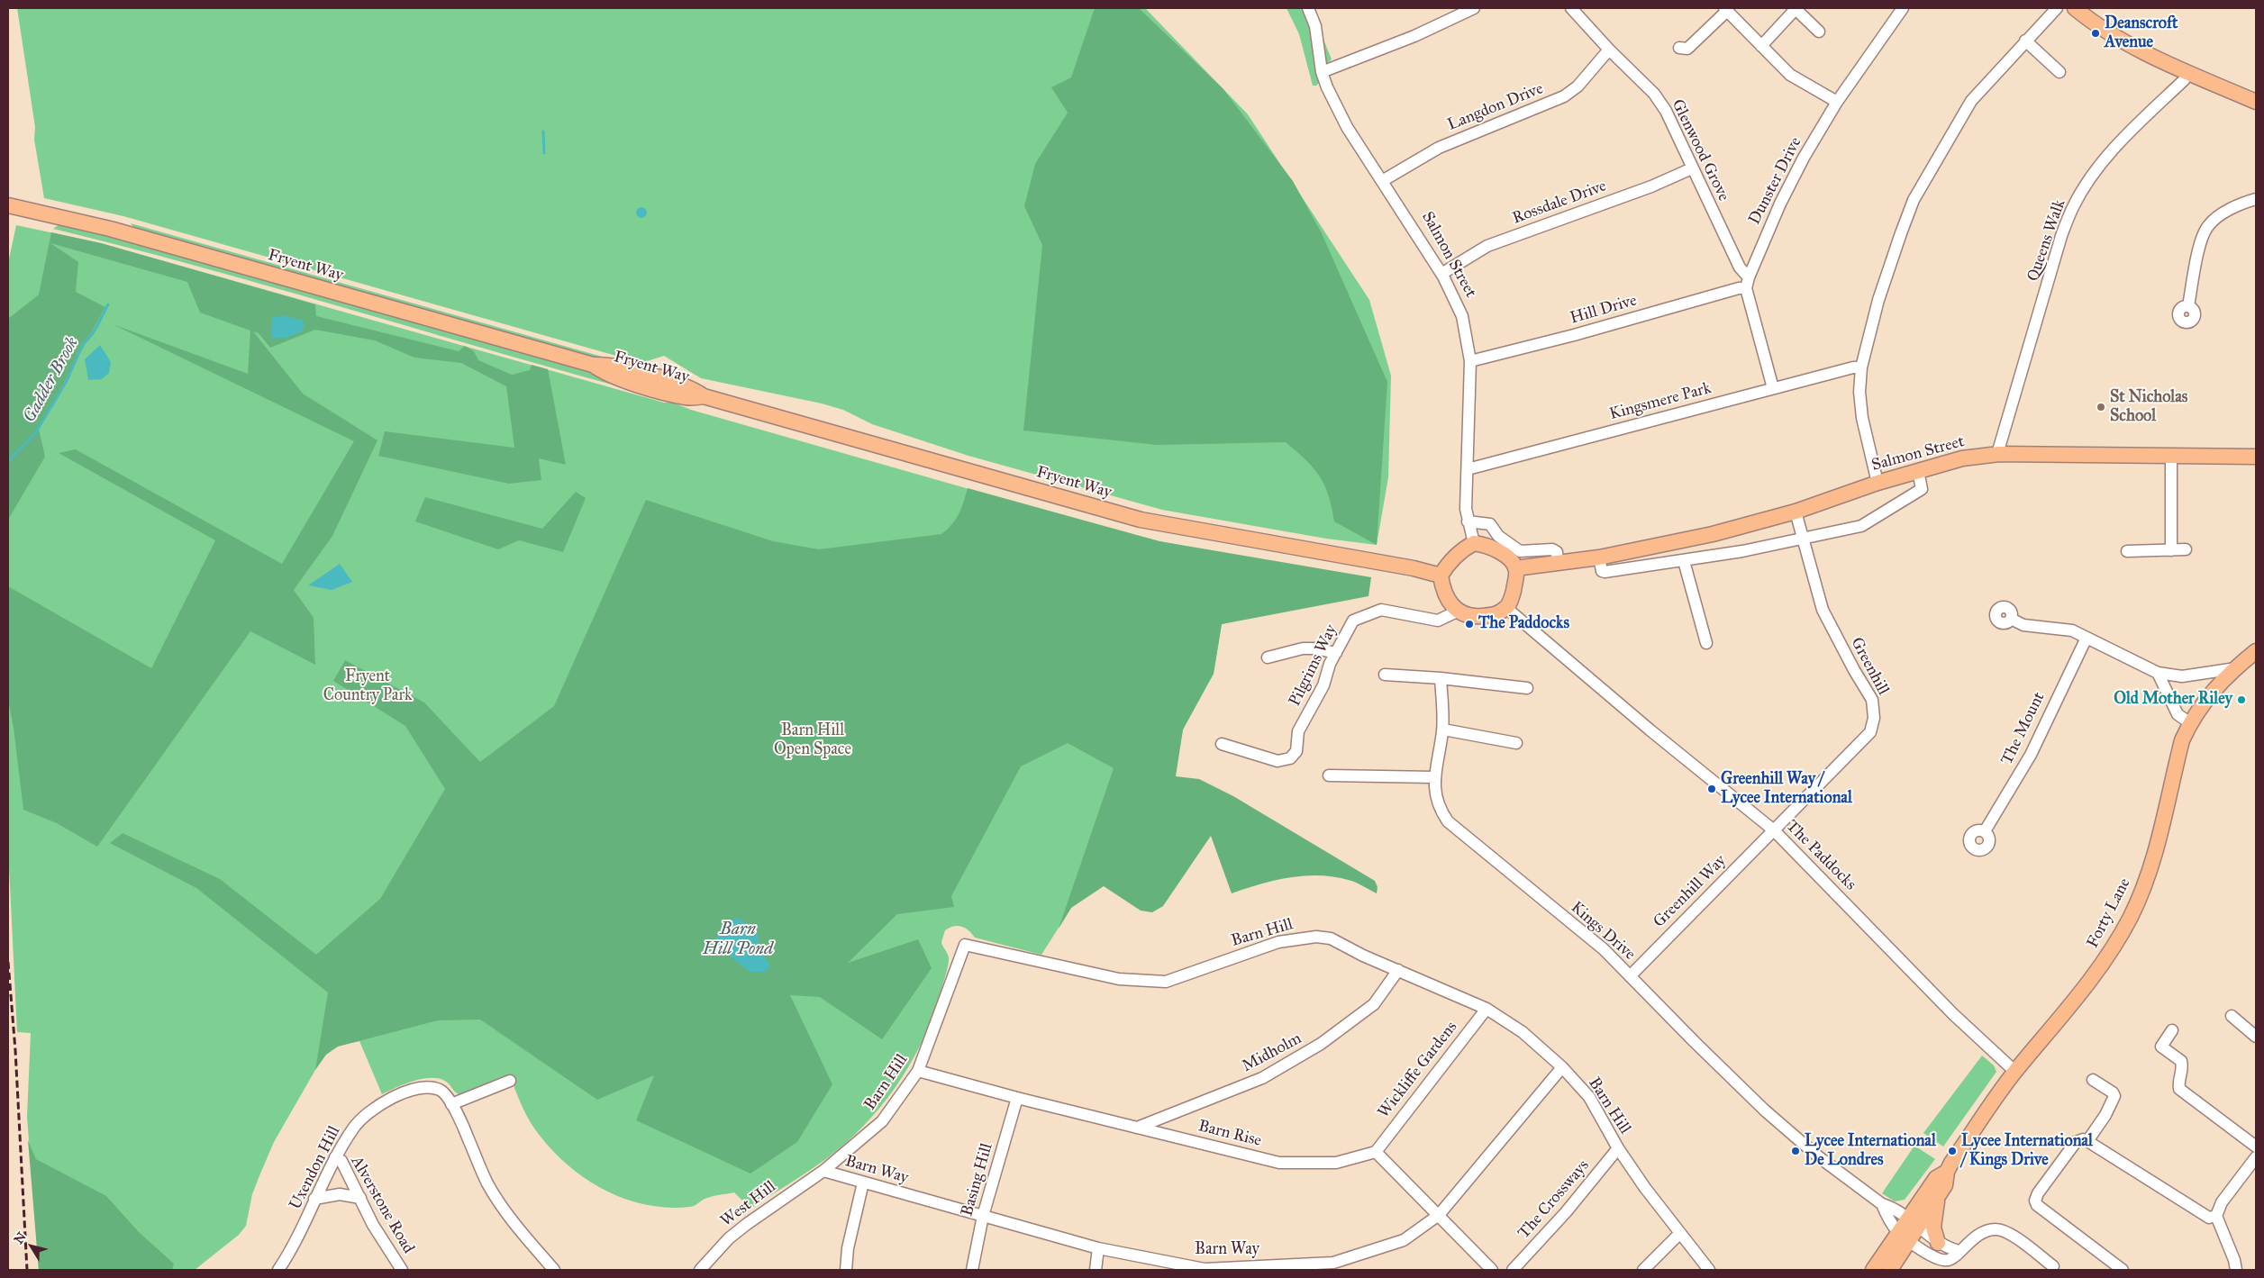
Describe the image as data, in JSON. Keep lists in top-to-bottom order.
{
  "streets": {
    "main road": ["Salmon Street", "Fryent Way", "Forty Lane"],
    "street": [
      "Langdon Drive",
      "Glenwood Grove",
      "Dunster Drive",
      "Rossdale Drive",
      "Queens Walk",
      "Hill Drive",
      "Kingsmere Park",
      "Pilgrims Way",
      "Greenhill",
      "The Mount",
      "The Paddocks",
      "Greenhill Way",
      "Kings Drive",
      "Barn Hill",
      "Midholm",
      "Wickliffe Gardens",
      "Barn Rise",
      "Uxendon Hill",
      "Barn Way",
      "Basing Hill",
      "The Crossways",
      "West Hill",
      "Alverstone Road"
    ]
  },
  "crossings": [
    ["Langdon Drive", "Glenwood Grove"],
    ["Langdon Drive", "Salmon Street"],
    ["Glenwood Grove", "Dunster Drive"],
    ["Glenwood Grove", "Rossdale Drive"],
    ["Glenwood Grove", "Hill Drive"],
    ["Dunster Drive", "Hill Drive"],
    ["Rossdale Drive", "Salmon Street"],
    ["Queens Walk", "Salmon Street"],
    ["Salmon Street", "Fryent Way"],
    ["Salmon Street", "Hill Drive"],
    ["Salmon Street", "Kingsmere Park"],
    ["Salmon Street", "Pilgrims Way"],
    ["Salmon Street", "Greenhill"],
    ["Salmon Street", "The Paddocks"],
    ["Fryent Way", "Pilgrims Way"],
    ["Fryent Way", "The Paddocks"],
    ["Pilgrims Way", "The Paddocks"],
    ["Greenhill", "The Paddocks"],
    ["Greenhill", "Greenhill Way"],
    ["The Paddocks", "Greenhill Way"],
    ["The Paddocks", "Forty Lane"],
    ["Greenhill Way", "Kings Drive"],
    ["Barn Hill", "Midholm"],
    ["Barn Hill", "Wickliffe Gardens"],
    ["Barn Hill", "Barn Rise"],
    ["Barn Hill", "Barn Way"],
    ["Barn Hill", "The Crossways"],
    ["Barn Hill", "West Hill"],
    ["Midholm", "Barn Rise"],
    ["Wickliffe Gardens", "Barn Rise"],
    ["Barn Rise", "Basing Hill"],
    ["Uxendon Hill", "Alverstone Road"],
    ["Barn Way", "Basing Hill"],
    ["Barn Way", "West Hill"]
  ],
  "water": ["Gadder Brook", "Barn Hill Pond"],
  "parks": ["Fryent Country Park", "Barn Hill Open Space"],
  "places": [
    "Deanscroft Avenue",
    "St Nicholas School",
    "The Paddocks",
    "Old Mother Riley",
    "Greenhill Way / Lycee International",
    "Lycee International De Londres",
    "Lycee International / Kings Drive"
  ],
  "north": "top left"
}
